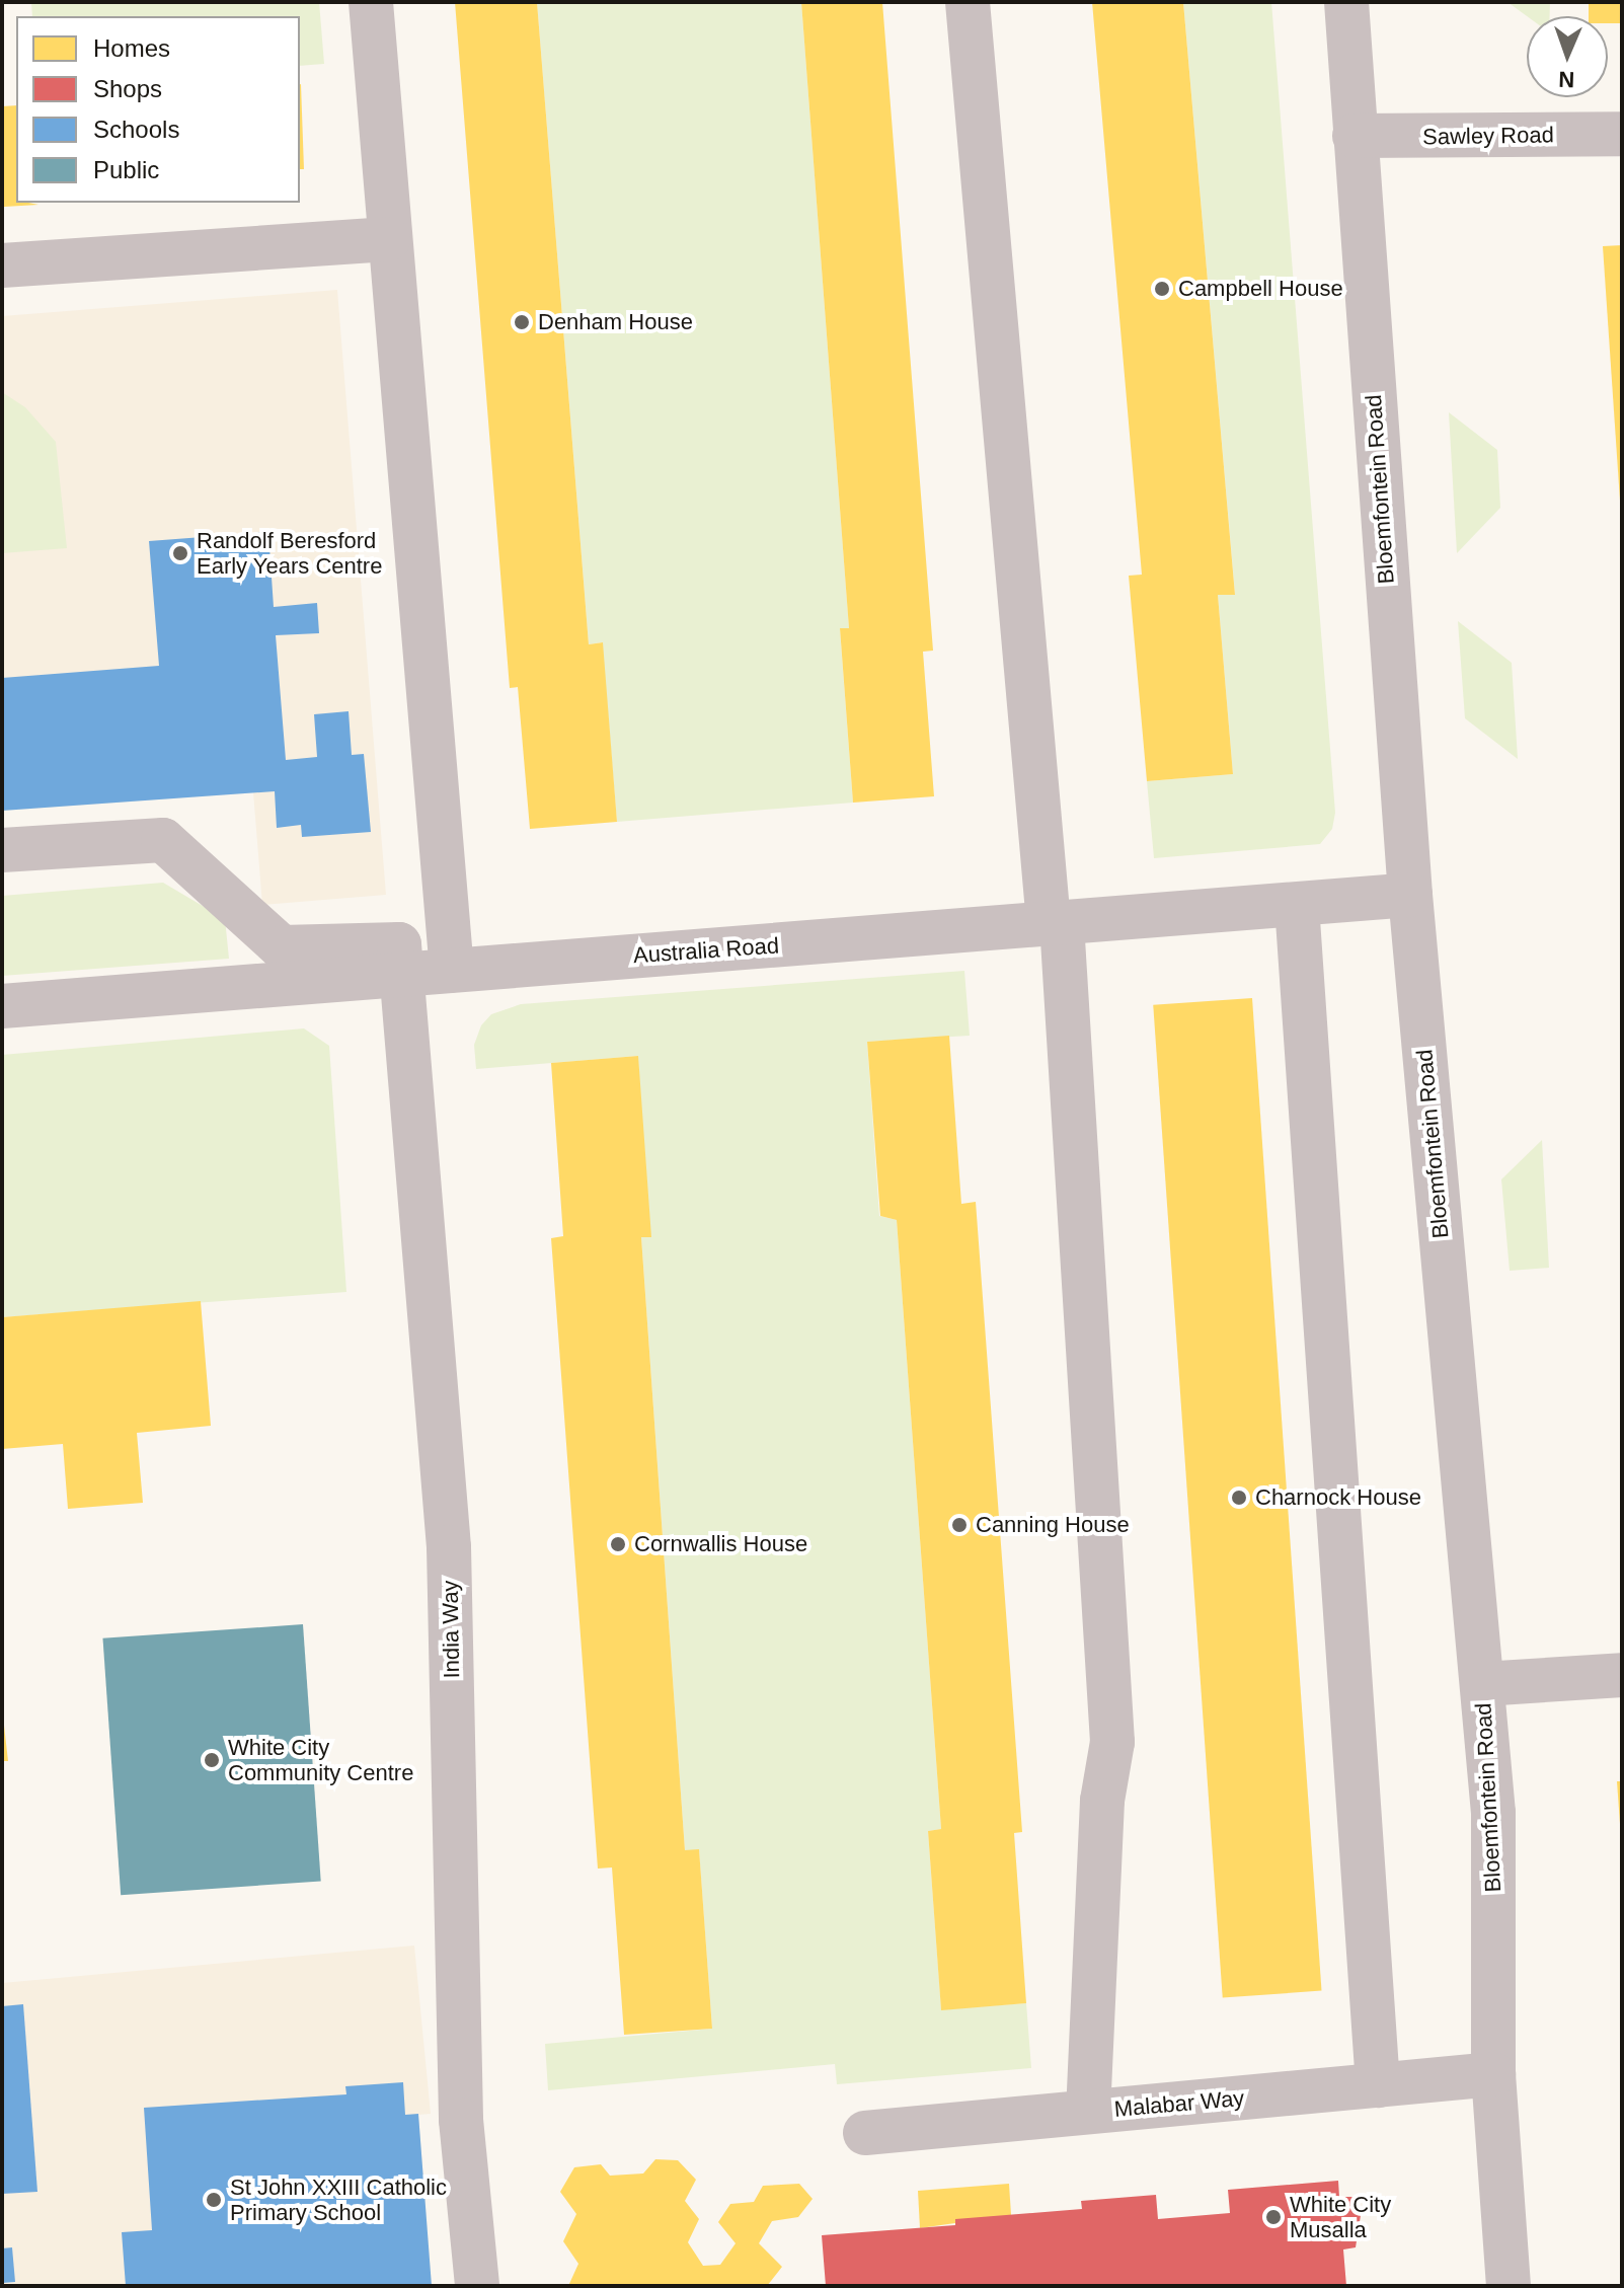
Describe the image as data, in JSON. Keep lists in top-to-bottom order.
{
  "streets": {
    "street": [
      "Sawley Road",
      "Bloemfontein Road",
      "Australia Road",
      "India Way",
      "Malabar Way"
    ]
  },
  "crossings": [
    ["Sawley Road", "Bloemfontein Road"],
    ["Bloemfontein Road", "Australia Road"],
    ["Bloemfontein Road", "Malabar Way"],
    ["Australia Road", "India Way"]
  ],
  "places": [
    "Campbell House",
    "Denham House",
    "Randolf Beresford Early Years Centre",
    "Charnock House",
    "Canning House",
    "Cornwallis House",
    "White City Community Centre",
    "St John XXIII Catholic Primary School",
    "White City Musalla"
  ],
  "legend": [
    "Homes",
    "Shops",
    "Schools",
    "Public"
  ],
  "north": "bottom"
}
